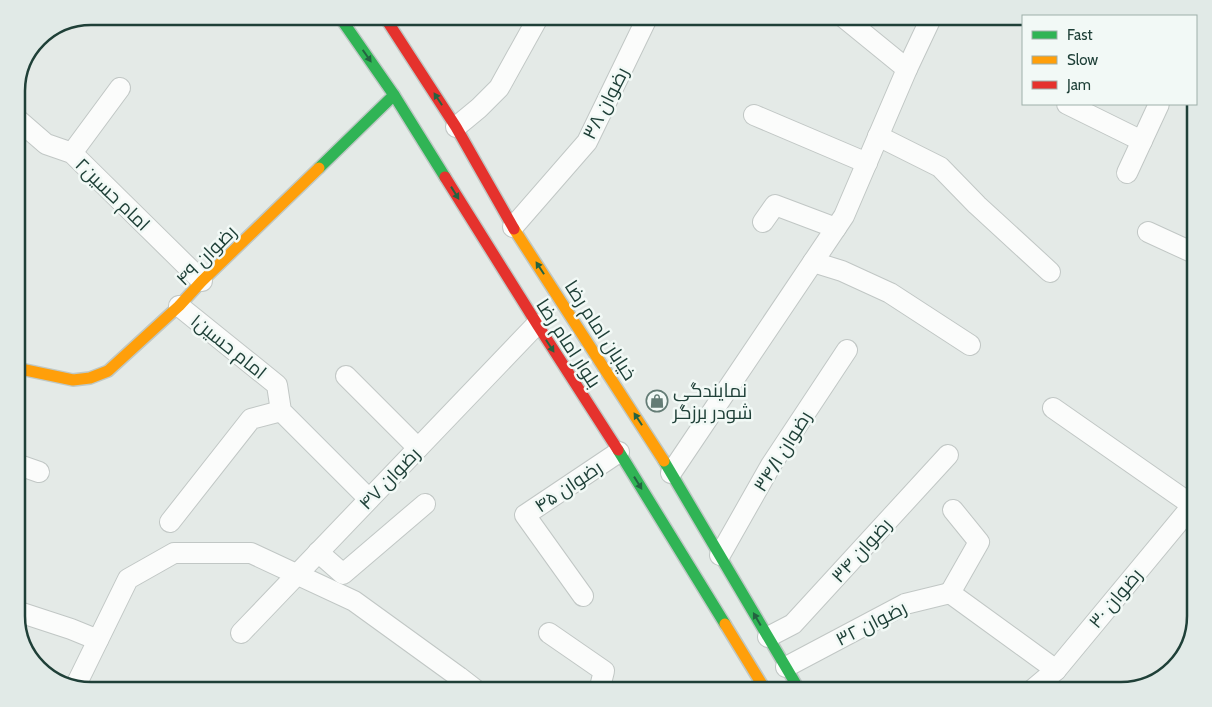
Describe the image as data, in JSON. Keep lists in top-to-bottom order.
{
  "streets": {
    "main road": ["رضوان ۴۹", "خیابان امام رضا", "بلوار امام رضا"],
    "street": [
      "رضوان ۳۸",
      "امام حسین۲",
      "امام حسین۱",
      "رضوان ۳۴/۱",
      "رضوان ۴۷",
      "رضوان ۴۵",
      "رضوان ۳۴",
      "رضوان ۳۰",
      "رضوان ۳۲"
    ]
  },
  "crossings": [
    ["رضوان ۳۸", "خیابان امام رضا"],
    ["امام حسین۲", "رضوان ۴۹"],
    ["رضوان ۴۹", "بلوار امام رضا"],
    ["رضوان ۴۹", "امام حسین۱"],
    ["خیابان امام رضا", "رضوان ۳۴/۱"],
    ["خیابان امام رضا", "رضوان ۳۴"],
    ["خیابان امام رضا", "رضوان ۳۲"],
    ["بلوار امام رضا", "رضوان ۴۷"],
    ["بلوار امام رضا", "رضوان ۴۵"]
  ],
  "one_way": ["خیابان امام رضا", "بلوار امام رضا"],
  "places": {
    "shop": ["نمایندگی شودر برزگر"]
  },
  "legend": ["Fast", "Slow", "Jam"]
}
